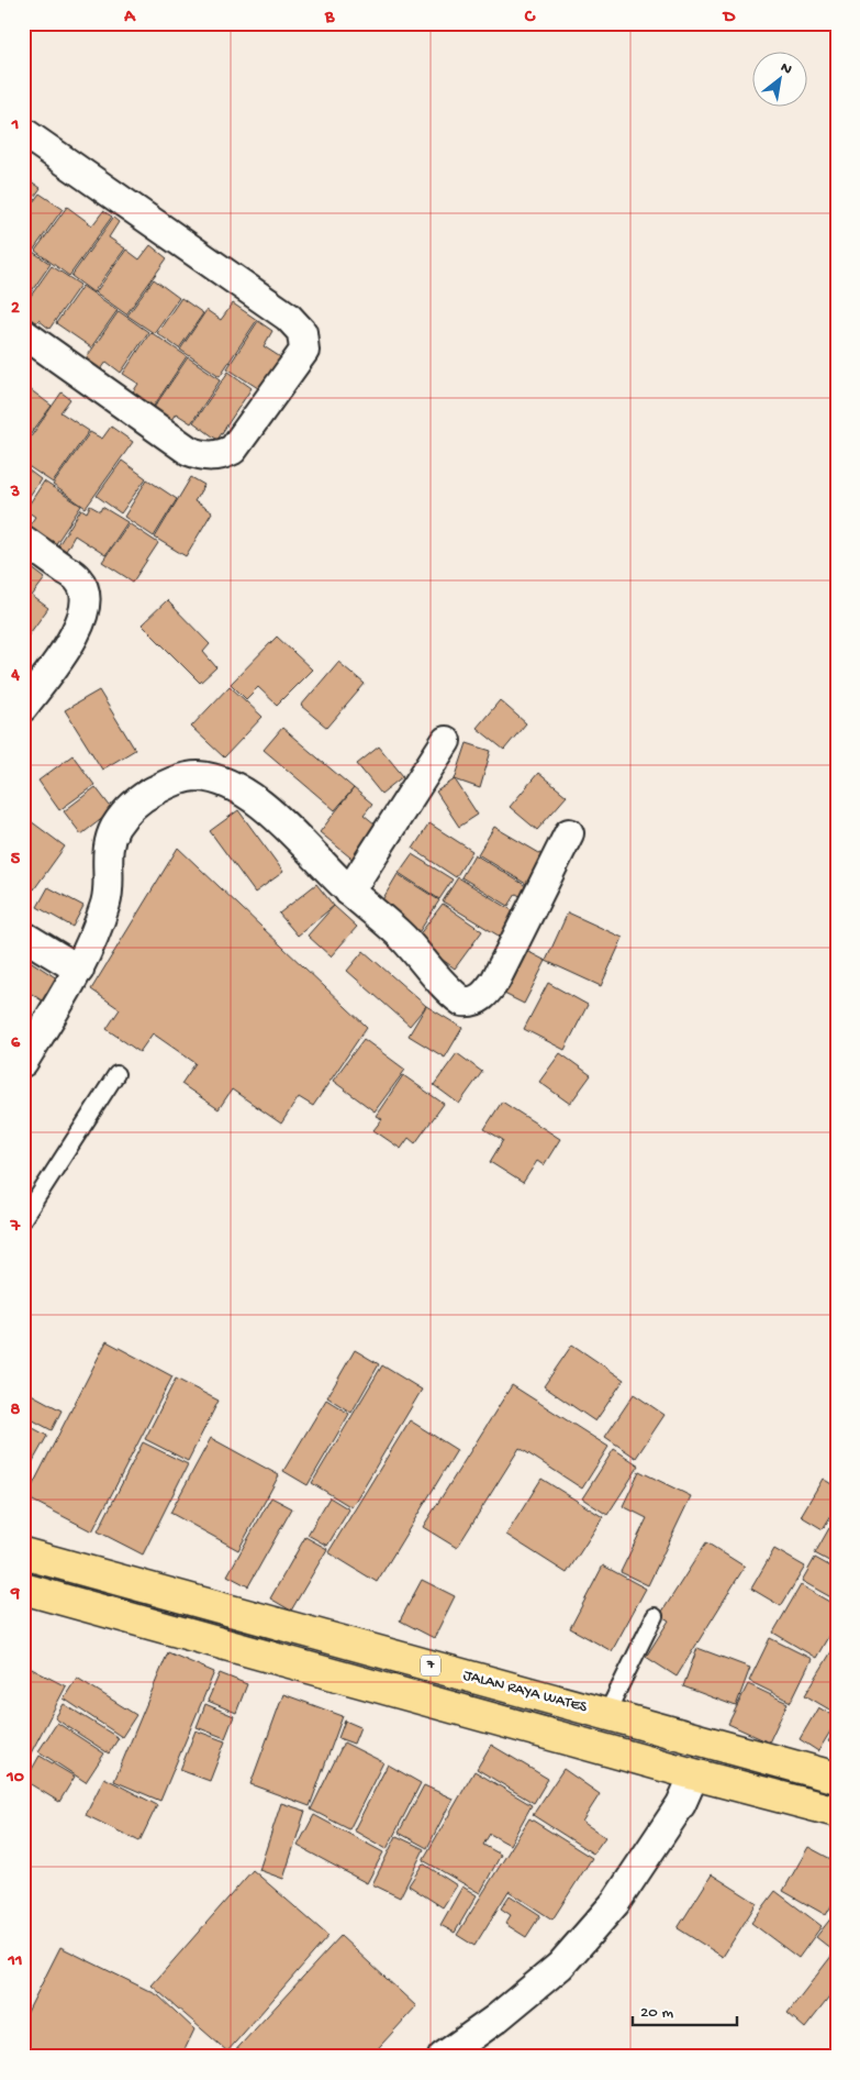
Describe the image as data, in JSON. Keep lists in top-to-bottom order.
{
  "streets": {
    "highway": ["7", "JALAN RAYA WATES"]
  },
  "scale_bar": "20 m",
  "north": "top right",
  "grid": {
    "columns": [
      "A",
      "B",
      "C",
      "D"
    ],
    "rows": [
      "1",
      "2",
      "3",
      "4",
      "5",
      "6",
      "7",
      "8",
      "9",
      "10",
      "11"
    ]
  }
}
